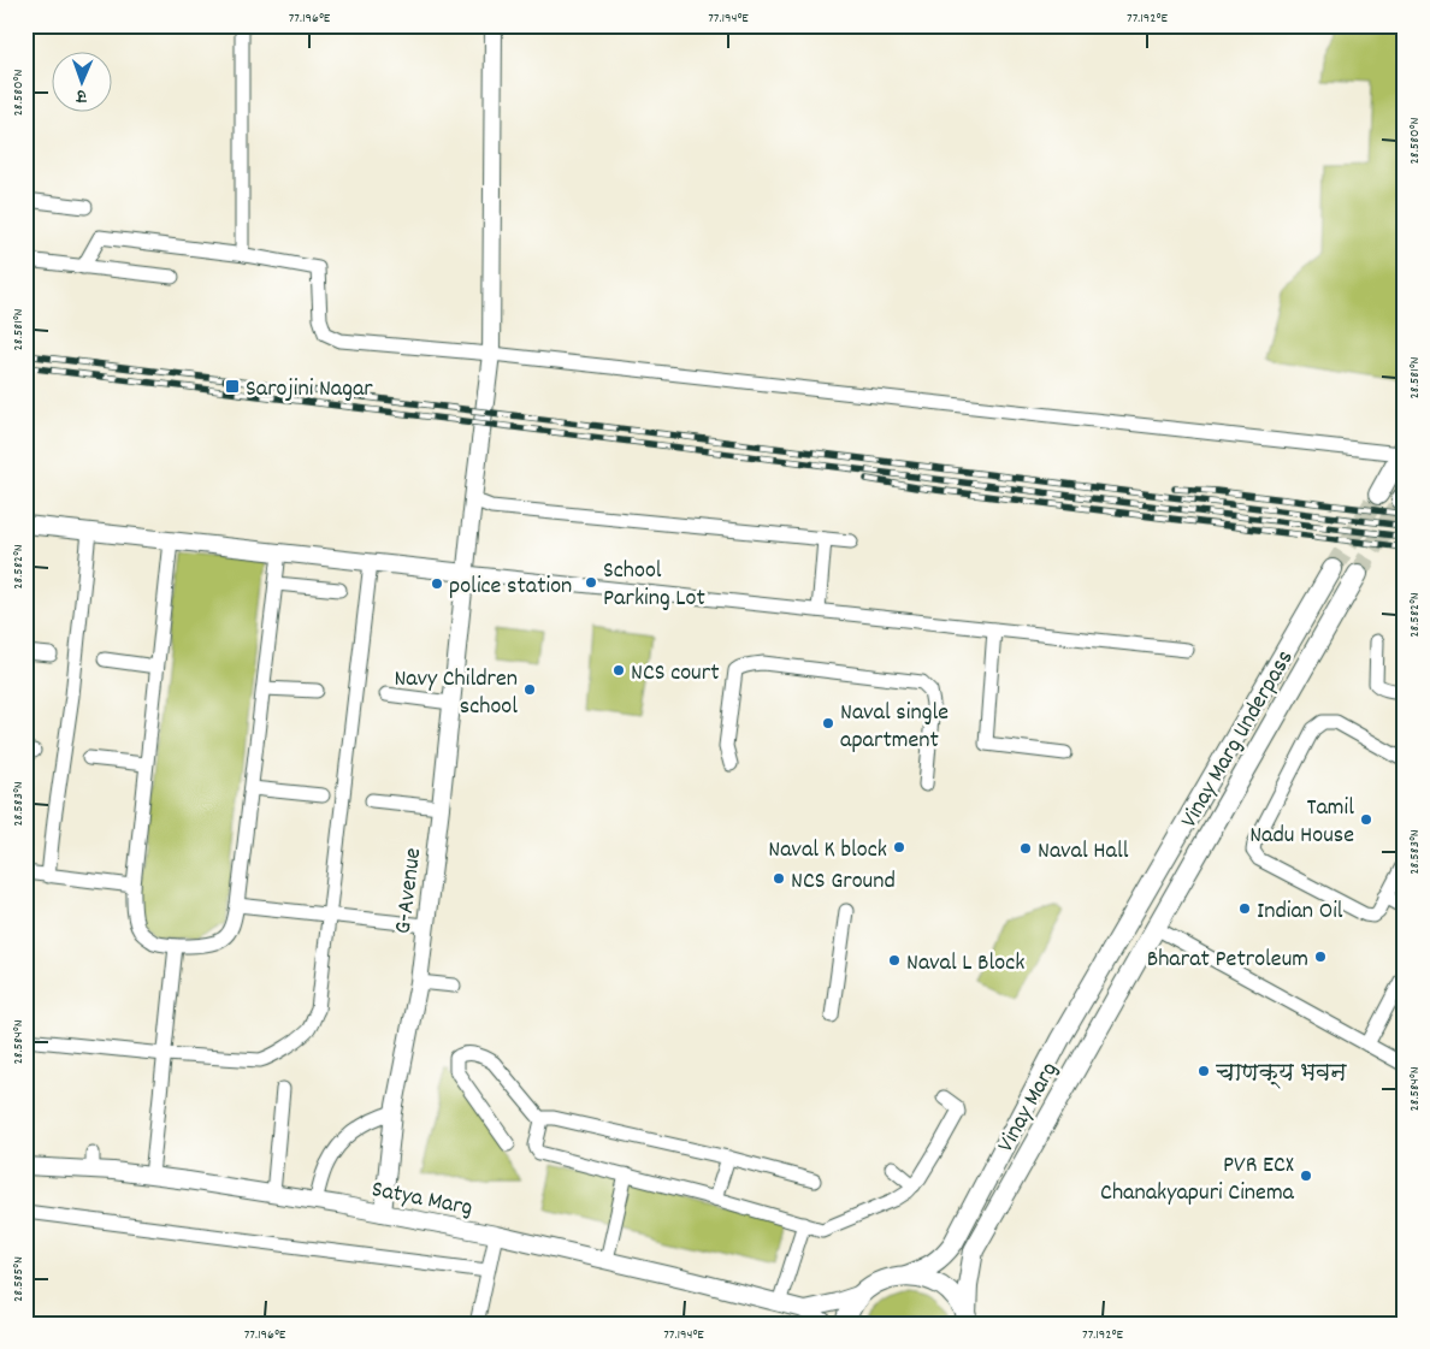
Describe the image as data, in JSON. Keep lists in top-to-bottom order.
{
  "streets": {
    "main road": ["Vinay Marg Underpass", "Vinay Marg"],
    "street": ["G-Avenue", "Satya Marg"]
  },
  "crossings": [
    ["Vinay Marg Underpass", "Vinay Marg"],
    ["G-Avenue", "Satya Marg"],
    ["Vinay Marg", "Satya Marg"]
  ],
  "places": {
    "transit": ["Sarojini Nagar"],
    "other": [
      "School Parking Lot",
      "police station",
      "NCS court",
      "Navy Children school",
      "Naval single apartment",
      "Tamil Nadu House",
      "Naval K block",
      "Naval Hall",
      "NCS Ground",
      "Indian Oil",
      "Bharat Petroleum",
      "Naval L Block",
      "चाणक्य भवन",
      "PVR ECX Chanakyapuri Cinema"
    ]
  },
  "north": "bottom",
  "coordinates": [
    "77.196°E",
    "77.194°E",
    "77.192°E",
    "28.580°N",
    "28.581°N",
    "28.582°N",
    "28.583°N",
    "28.584°N",
    "28.585°N"
  ]
}
